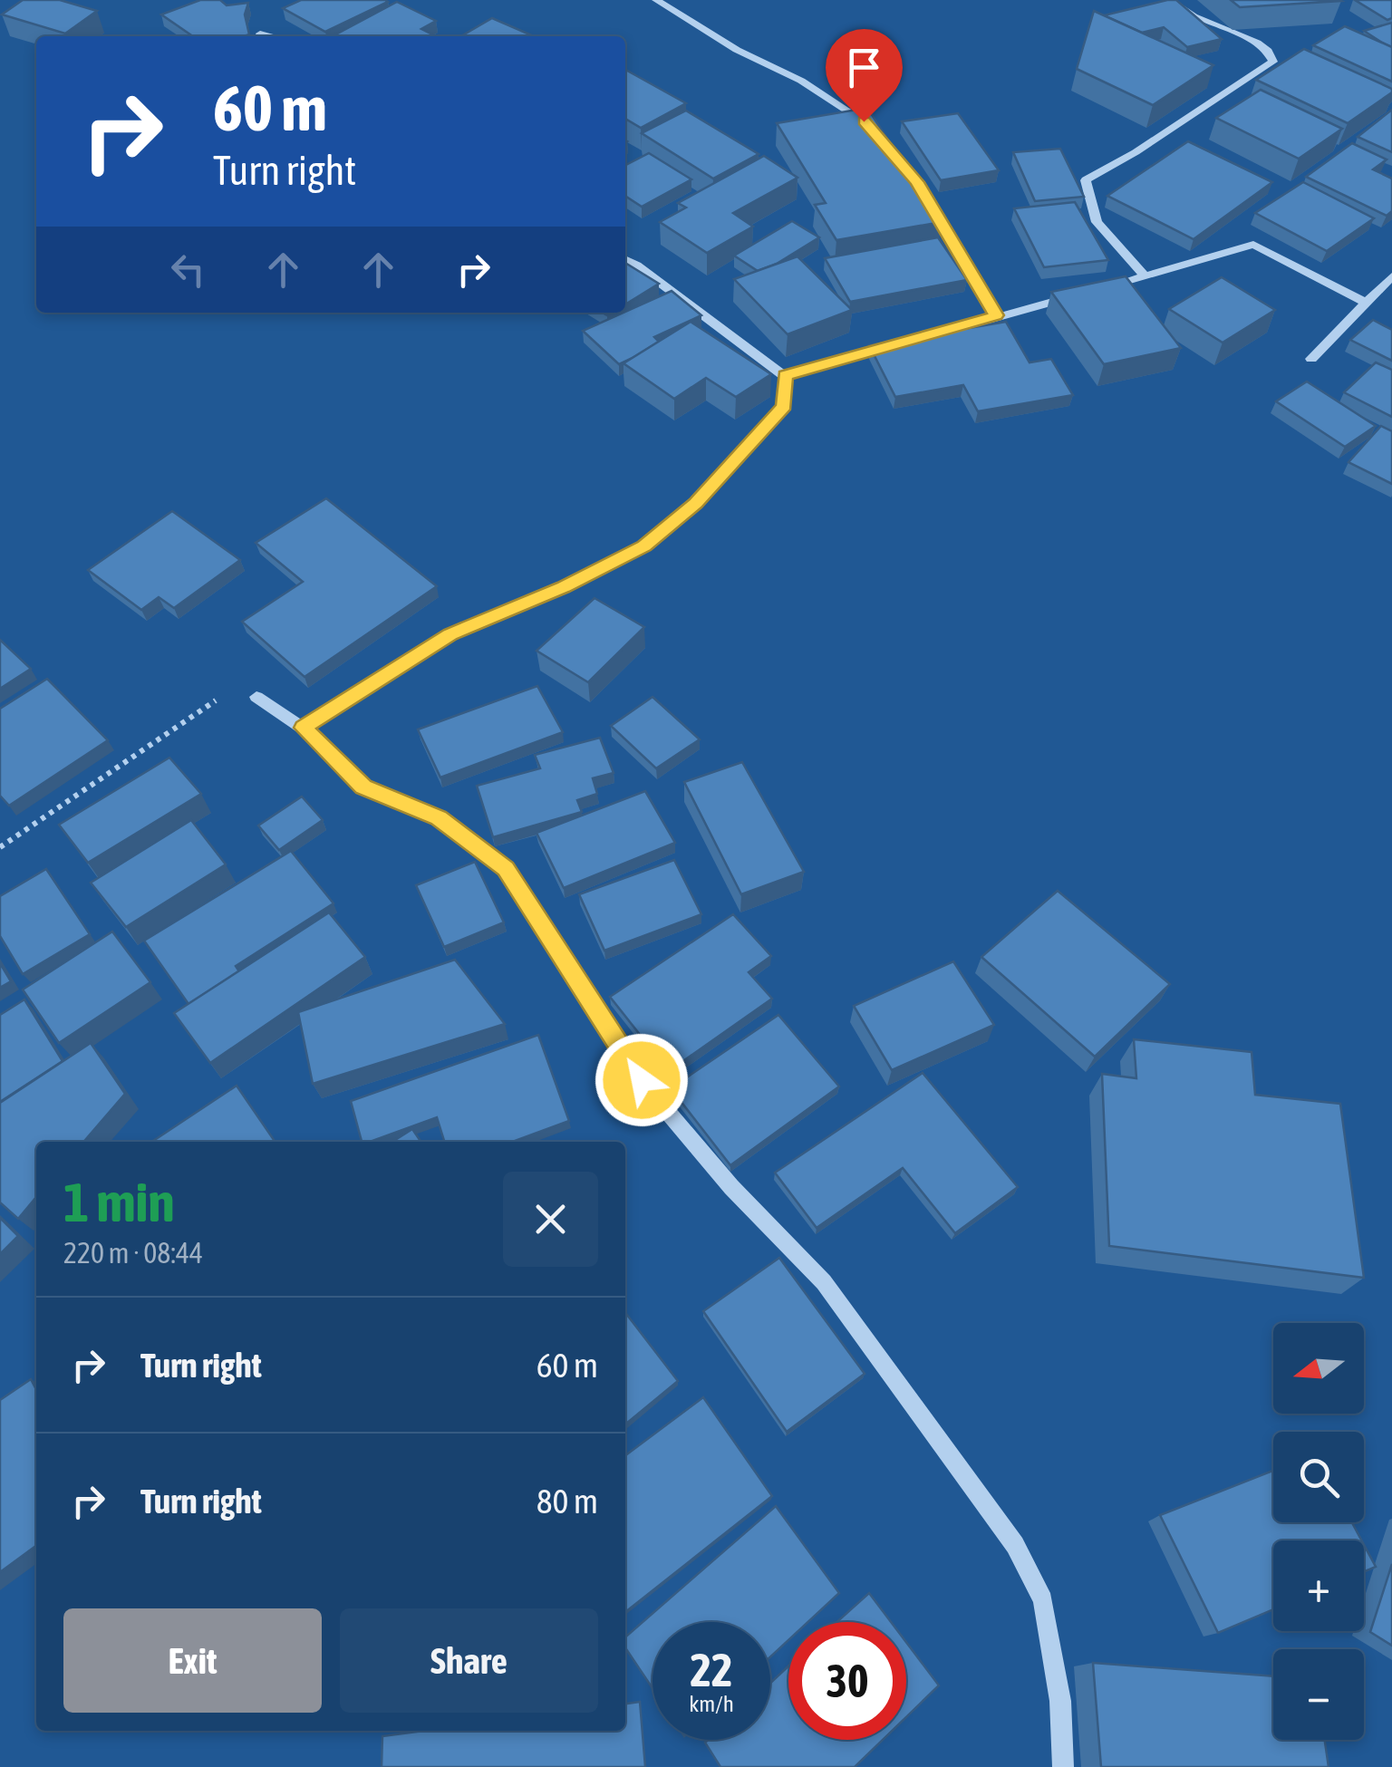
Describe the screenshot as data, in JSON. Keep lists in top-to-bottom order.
{
  "north": "left",
  "page": {
    "turn": ["60 m", "Turn right"],
    "heading": ["1 min", "220 m · 08:44"],
    "list": [
      {
        "name": "Turn right",
        "value": "60 m"
      },
      {
        "name": "Turn right",
        "value": "80 m"
      }
    ],
    "map_buttons": ["+", "−"],
    "buttons": ["Exit", "Share"],
    "speed": "22 km/h",
    "limit": "30"
  }
}
